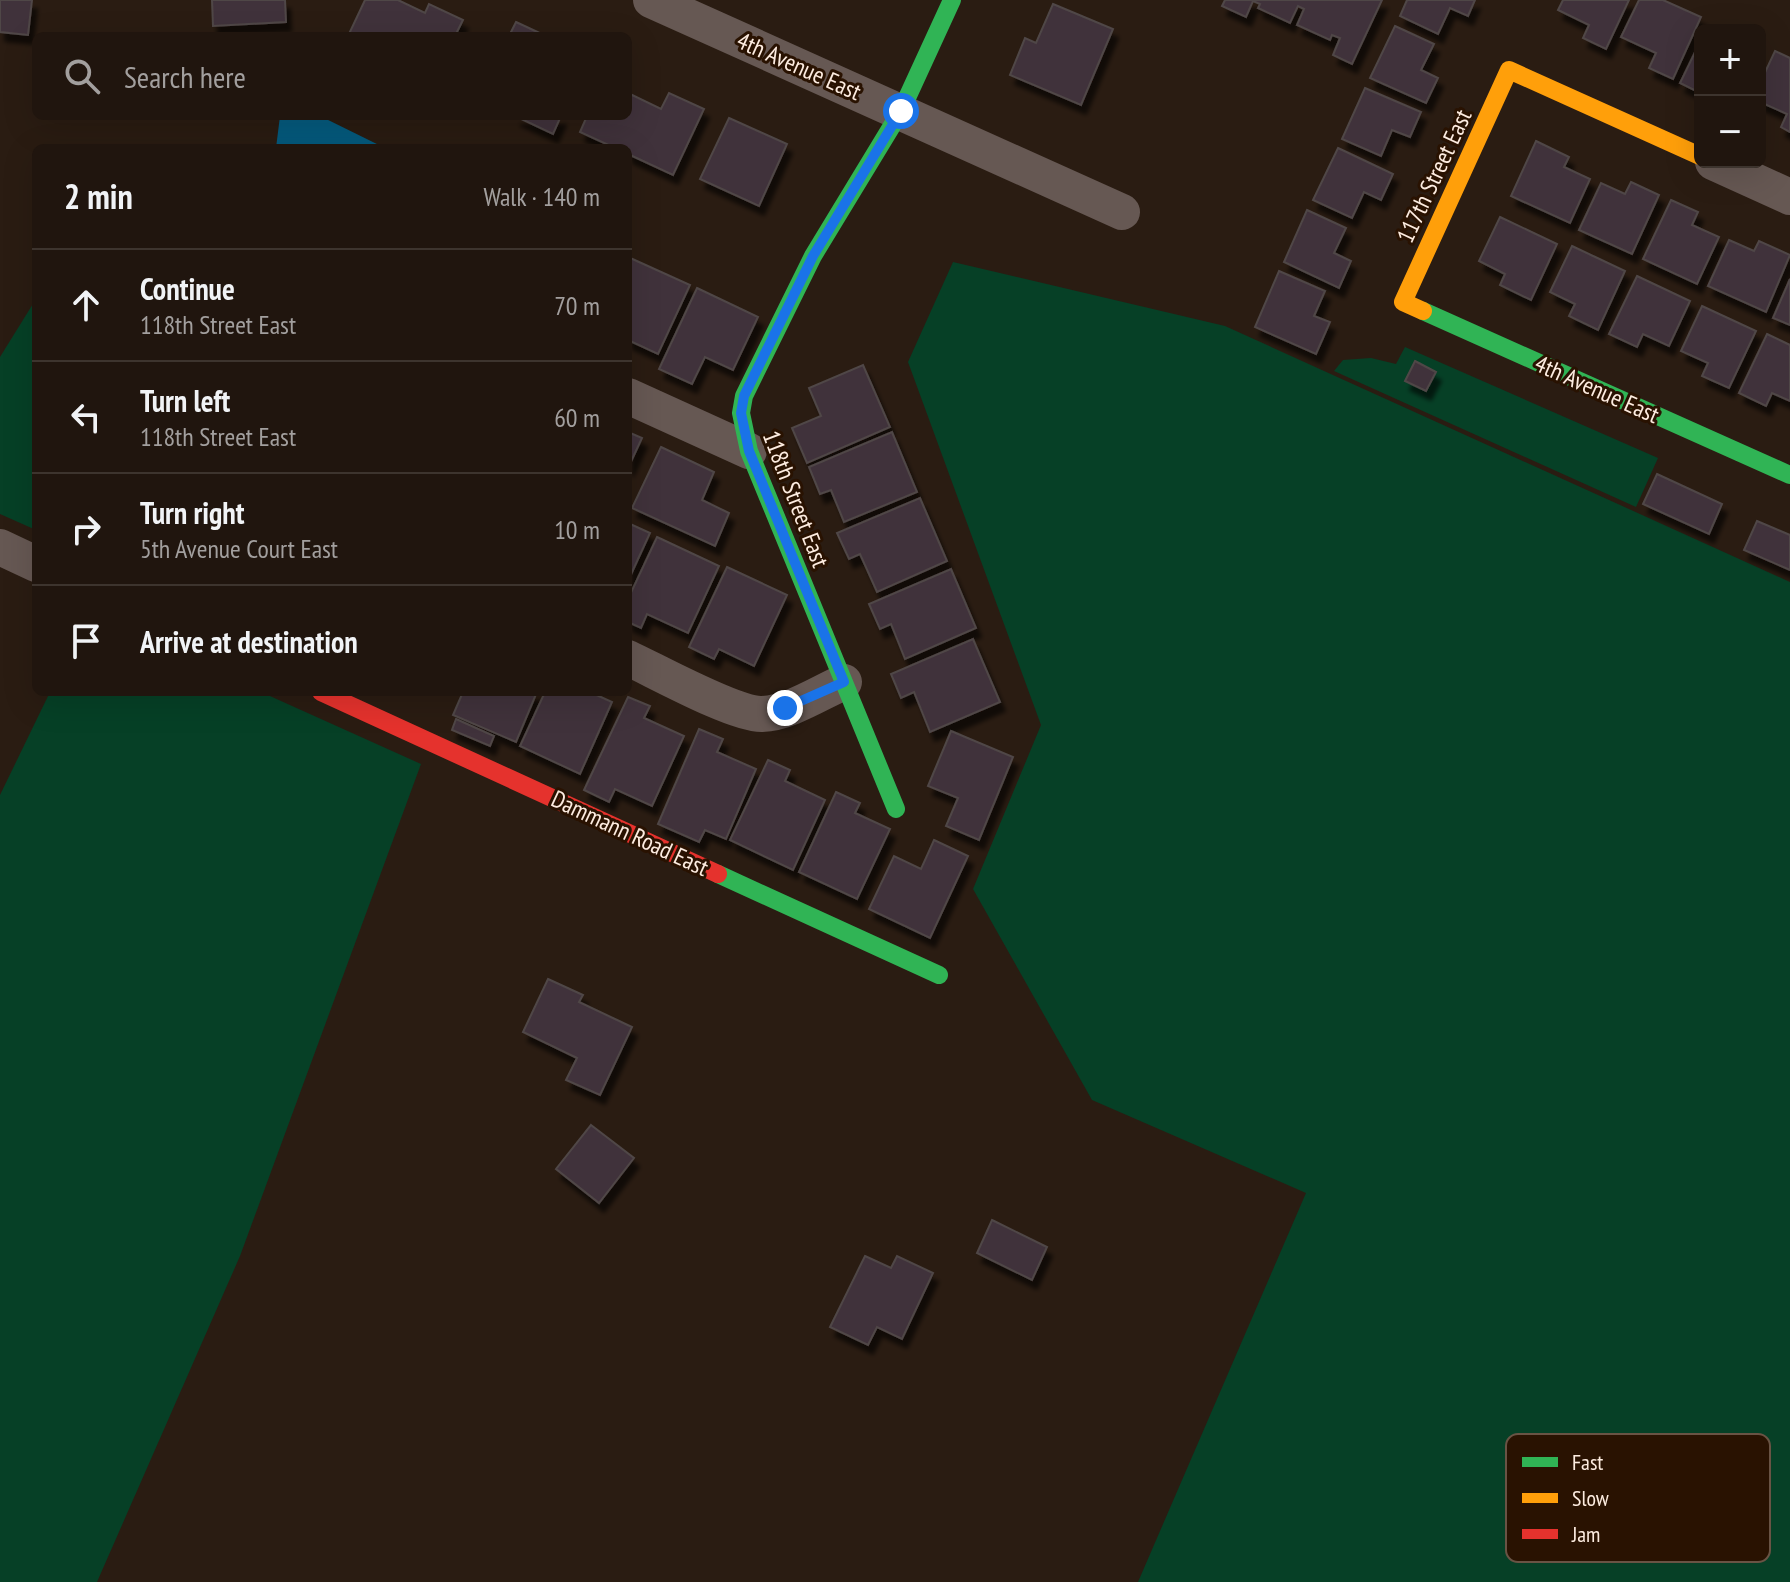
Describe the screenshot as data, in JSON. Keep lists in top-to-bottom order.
{
  "streets": {
    "street": [
      "4th Avenue East",
      "117th Street East",
      "118th Street East",
      "Dammann Road East"
    ]
  },
  "crossings": [
    ["4th Avenue East", "117th Street East"],
    ["4th Avenue East", "118th Street East"]
  ],
  "legend": ["Fast", "Slow", "Jam"],
  "page": {
    "map_buttons": ["+", "−"],
    "search": "Search here",
    "heading": ["2 min", "Walk · 140 m"],
    "list": [
      ["Continue", "118th Street East", "70 m"],
      ["Turn left", "118th Street East", "60 m"],
      ["Turn right", "5th Avenue Court East", "10 m"],
      "Arrive at destination"
    ]
  }
}
